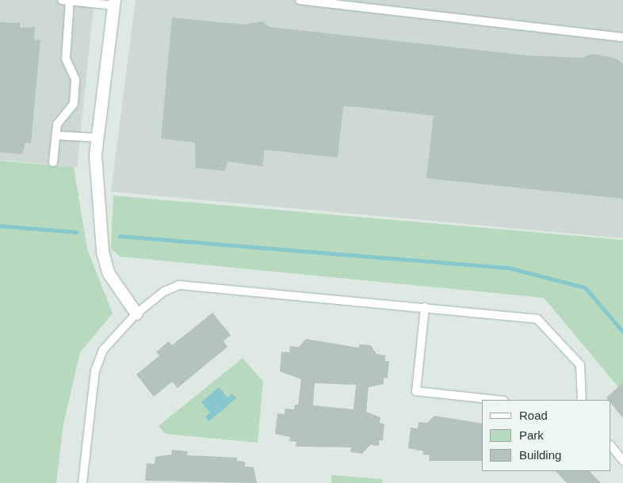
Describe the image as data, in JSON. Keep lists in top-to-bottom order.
{
  "legend": ["Road", "Park", "Building"]
}
